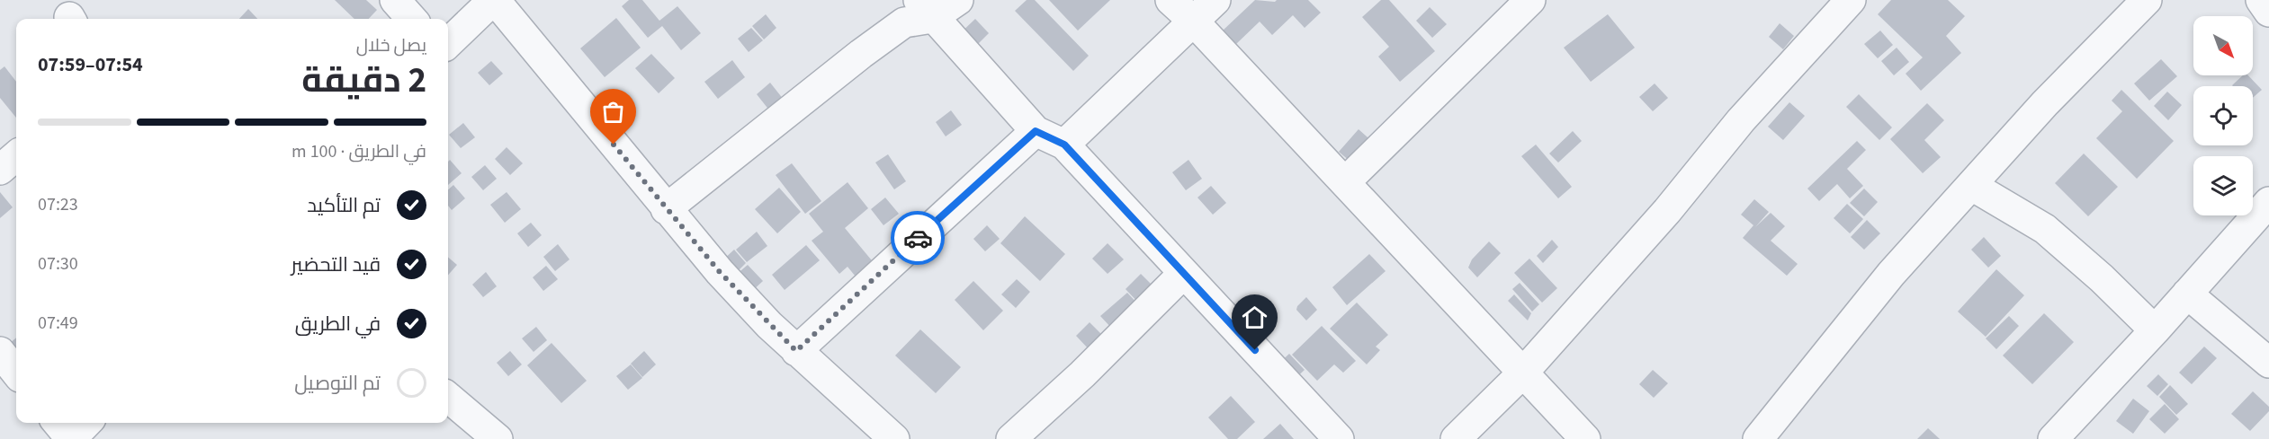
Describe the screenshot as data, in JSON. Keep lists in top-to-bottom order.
{
  "north": "bottom right",
  "page": {
    "heading": ["2 دقيقة", "يصل خلال", "07:54–07:59"],
    "bar": "في الطريق · 100 m",
    "list": [
      ["تم التأكيد", "07:23"],
      ["قيد التحضير", "07:30"],
      ["في الطريق", "07:49"],
      "تم التوصيل"
    ]
  }
}
